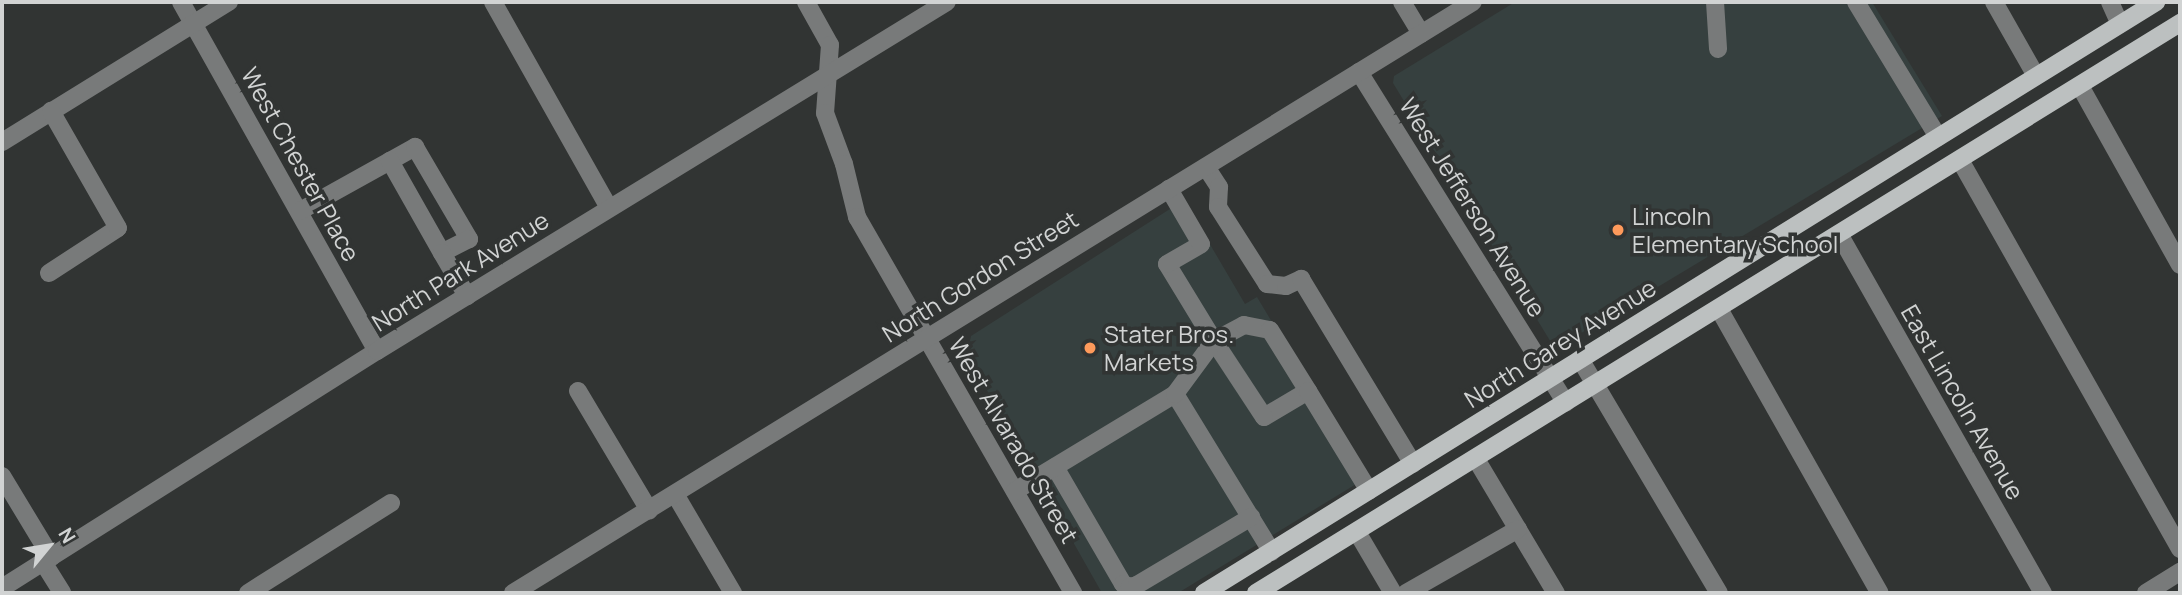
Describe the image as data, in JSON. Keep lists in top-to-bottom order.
{
  "streets": {
    "main road": ["North Garey Avenue"],
    "street": [
      "West Chester Place",
      "West Jefferson Avenue",
      "North Park Avenue",
      "North Gordon Street",
      "East Lincoln Avenue",
      "West Alvarado Street"
    ]
  },
  "crossings": [
    ["West Chester Place", "North Park Avenue"],
    ["West Jefferson Avenue", "North Gordon Street"],
    ["West Jefferson Avenue", "North Garey Avenue"],
    ["North Park Avenue", "West Alvarado Street"],
    ["North Gordon Street", "West Alvarado Street"]
  ],
  "places": ["Lincoln Elementary School", "Stater Bros. Markets"],
  "north": "top right"
}
